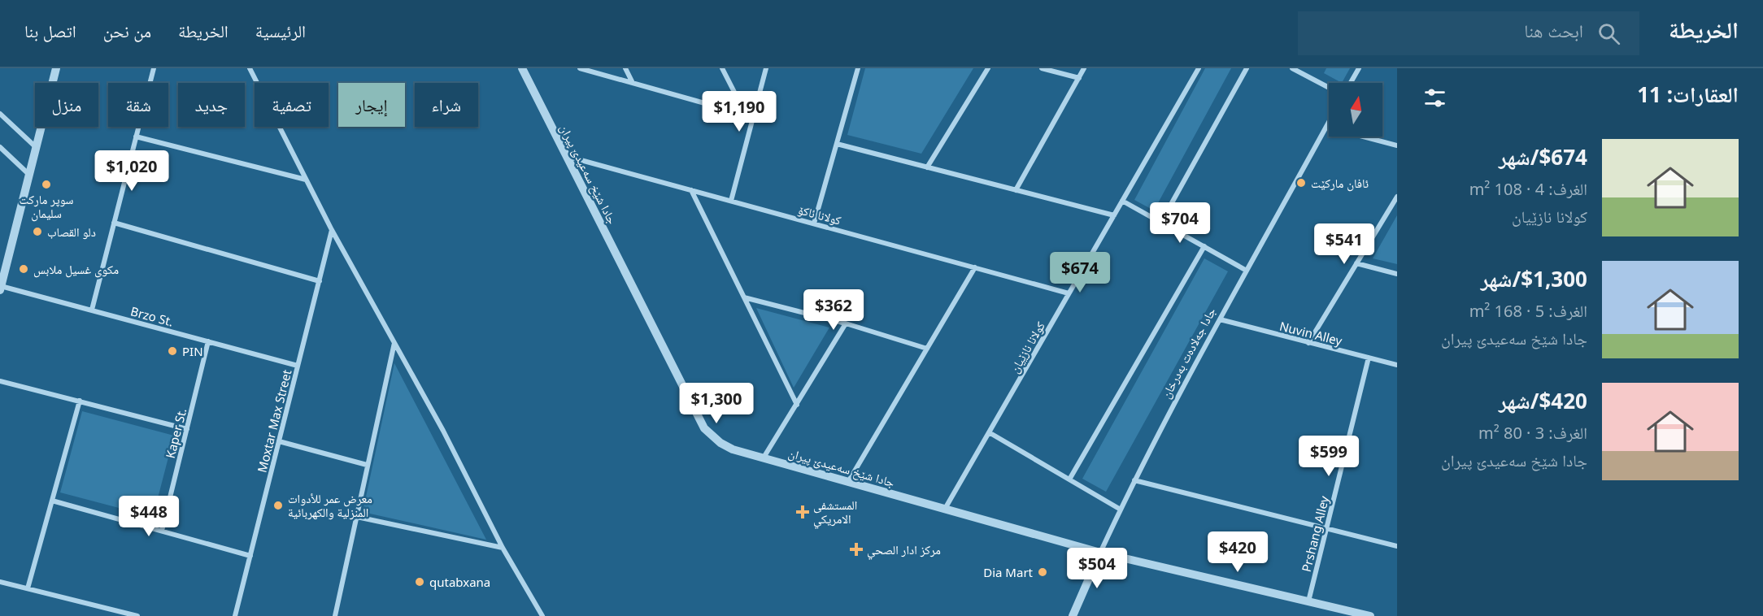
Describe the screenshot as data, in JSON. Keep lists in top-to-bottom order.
{
  "streets": {
    "street": [
      "جادا شێخ سەعیدێ پیران",
      "کولانا ئاکۆ",
      "Brzo St.",
      "Nuvin Alley",
      "کولانا نازێیان",
      "جادا جەلادەت بەدرخان",
      "Moxtar Max Street",
      "Kaper St.",
      "Prshang Alley"
    ]
  },
  "crossings": [
    ["جادا شێخ سەعیدێ پیران", "کولانا ئاکۆ"],
    ["جادا شێخ سەعیدێ پیران", "کولانا نازێیان"],
    ["جادا شێخ سەعیدێ پیران", "جادا جەلادەت بەدرخان"],
    ["جادا شێخ سەعیدێ پیران", "Prshang Alley"],
    ["کولانا ئاکۆ", "کولانا نازێیان"],
    ["Brzo St.", "Moxtar Max Street"],
    ["Brzo St.", "Kaper St."],
    ["Nuvin Alley", "جادا جەلادەت بەدرخان"],
    ["Nuvin Alley", "Prshang Alley"]
  ],
  "places": {
    "other": [
      "ئافان مارکێت",
      "سوپر ماركت سليمان",
      "دلو القصاب",
      "مكوى غسيل ملابس",
      "PIN",
      "معرض عمر للأدوات المنزلية والكهربائية",
      "Dia Mart",
      "qutabxana"
    ],
    "health": ["المستشفى الامريكي", "مركز ادار الصحي"]
  },
  "north": "top",
  "page": {
    "header": "الخريطة",
    "search": "ابحث هنا",
    "nav": [
      "الرئيسية",
      "الخريطة",
      "من نحن",
      "اتصل بنا"
    ],
    "heading": "العقارات: 11",
    "chip": [
      "شراء",
      "إيجار",
      "تصفية",
      "جديد",
      "شقة",
      "منزل"
    ],
    "price": [
      "$1,190",
      "$1,020",
      "$704",
      "$541",
      "$674",
      "$362",
      "$1,300",
      "$599",
      "$448",
      "$420",
      "$504"
    ],
    "list": [
      {
        "name": "$674/شهر",
        "note": "الغرف: 4 · 108 m² · کولانا نازێیان"
      },
      {
        "name": "$1,300/شهر",
        "note": "الغرف: 5 · 168 m² · جادا شێخ سەعیدێ پیران"
      },
      {
        "name": "$420/شهر",
        "note": "الغرف: 3 · 80 m² · جادا شێخ سەعیدێ پیران"
      }
    ]
  }
}
